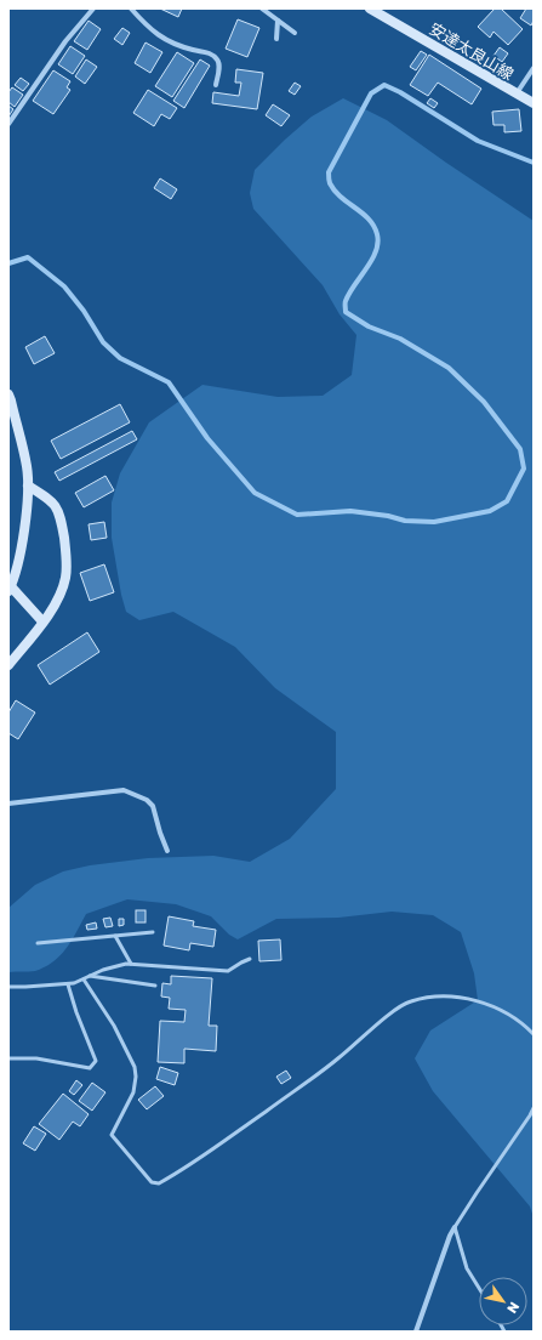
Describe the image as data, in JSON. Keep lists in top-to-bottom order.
{
  "streets": {
    "street": ["安達太良山線"]
  },
  "north": "bottom right"
}
